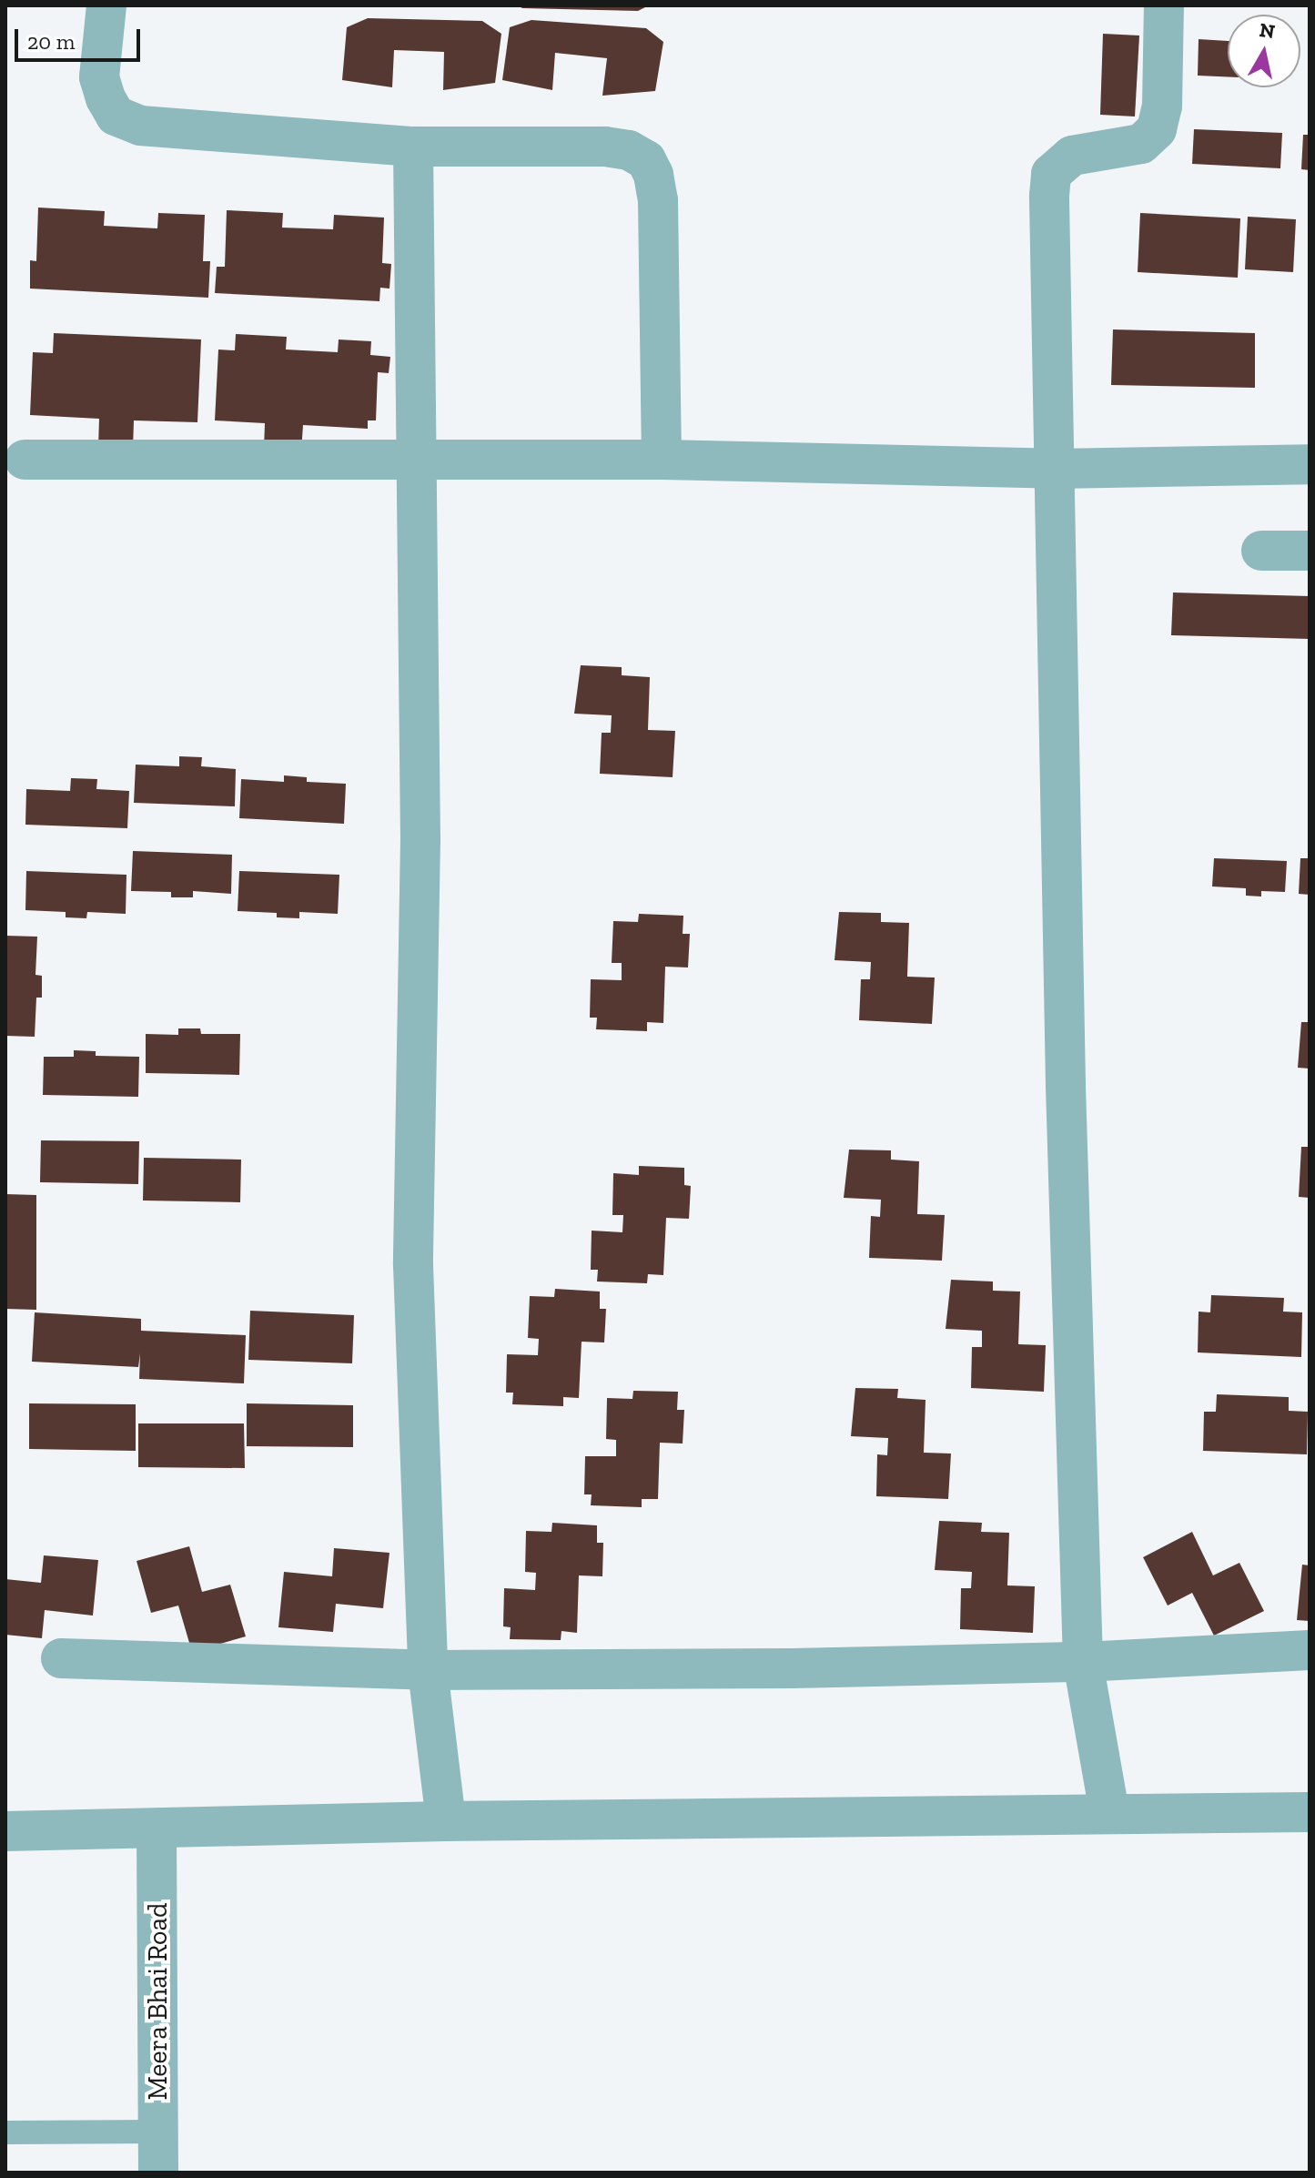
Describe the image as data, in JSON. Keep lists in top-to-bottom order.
{
  "streets": {
    "street": ["Meera Bhai Road"]
  },
  "scale_bar": "20 m",
  "north": "top"
}
